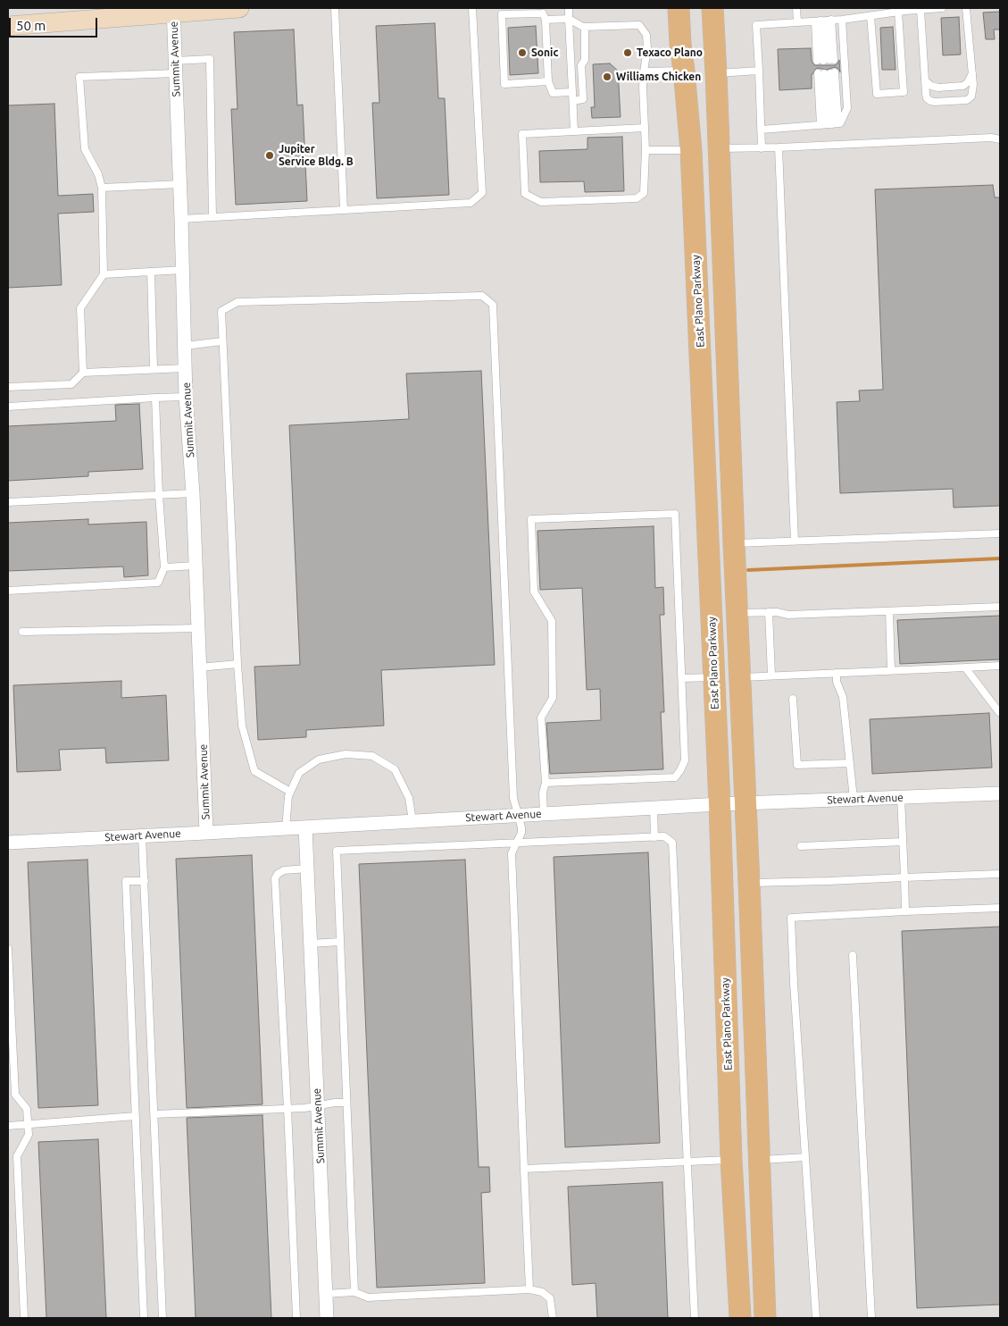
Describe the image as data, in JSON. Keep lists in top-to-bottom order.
{
  "streets": {
    "main road": ["East Plano Parkway"],
    "street": ["Summit Avenue", "Stewart Avenue"]
  },
  "crossings": [
    ["Summit Avenue", "Stewart Avenue"],
    ["East Plano Parkway", "Stewart Avenue"]
  ],
  "places": [
    "Sonic",
    "Texaco Plano",
    "Williams Chicken",
    "Jupiter Service Bldg. B"
  ],
  "scale_bar": "50 m"
}
